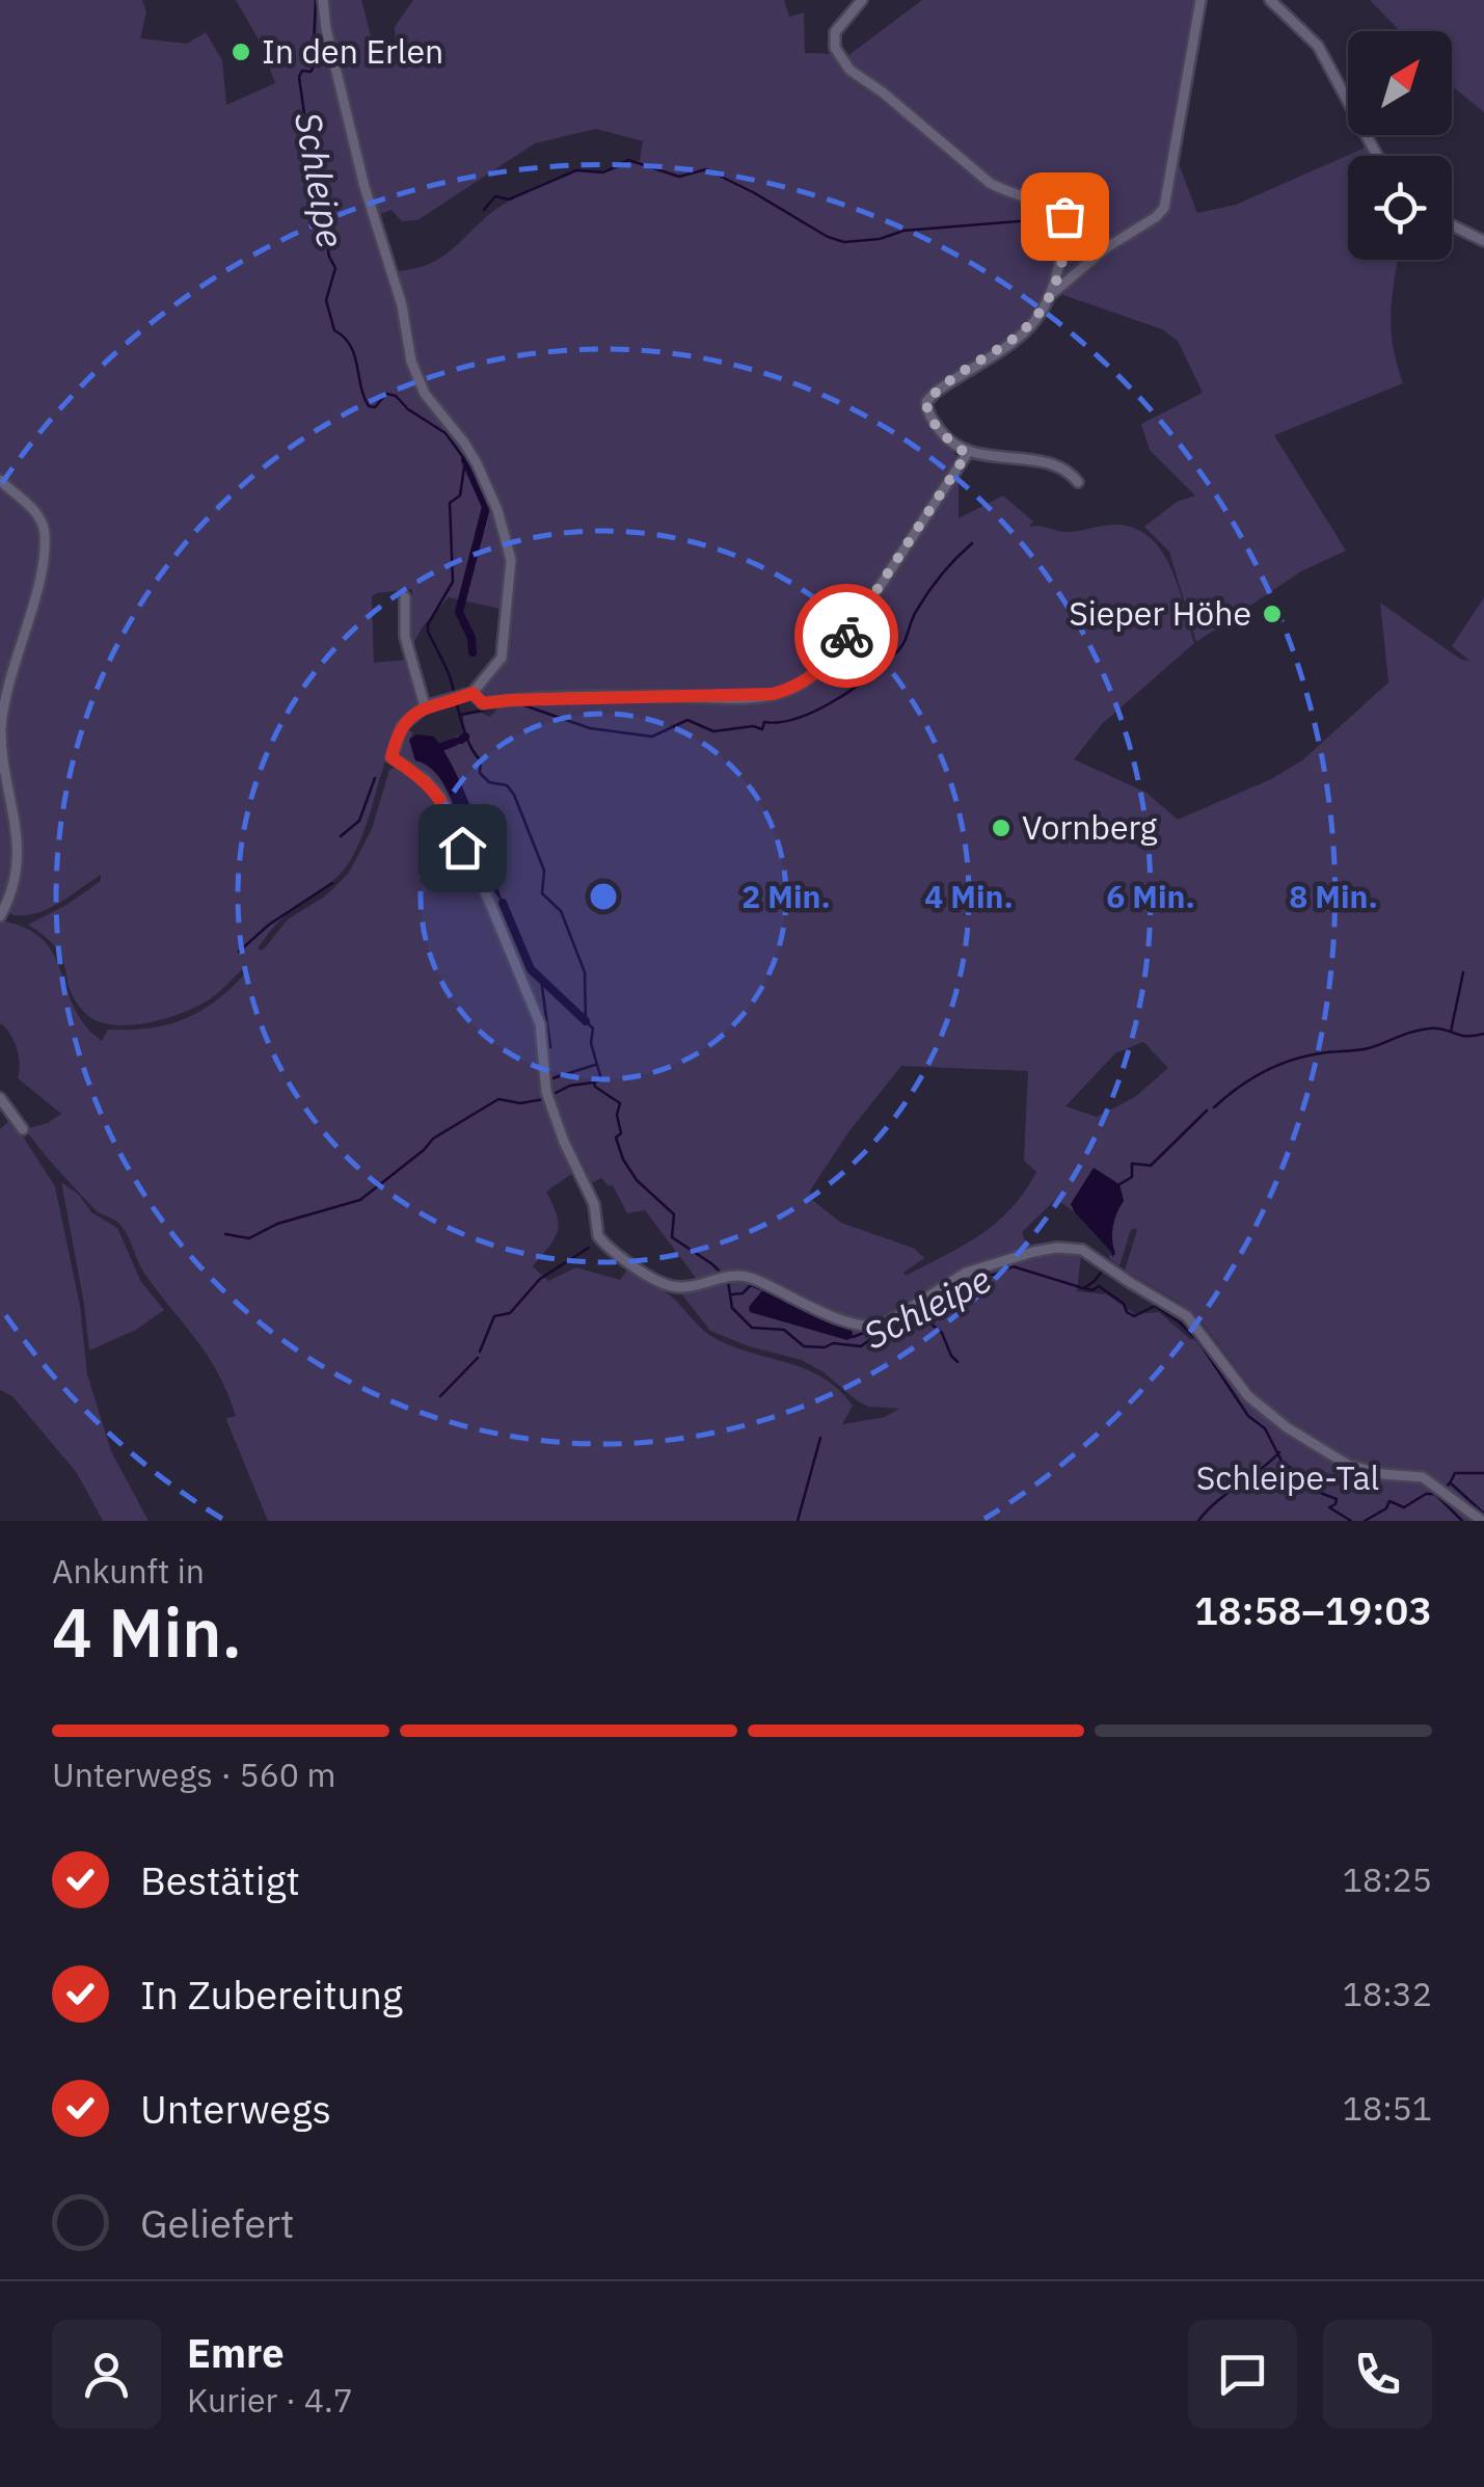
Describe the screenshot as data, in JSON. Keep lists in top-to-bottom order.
{
  "water": ["Schleipe"],
  "parks": ["Schleipe-Tal"],
  "places": ["In den Erlen", "Sieper Höhe", "Vornberg"],
  "north": "top right",
  "page": {
    "heading": ["4 Min.", "Ankunft in", "18:58–19:03"],
    "panel": ["Emre", "Kurier · 4.7"],
    "bar": "Unterwegs · 560 m",
    "list": [
      ["Bestätigt", "18:25"],
      ["In Zubereitung", "18:32"],
      ["Unterwegs", "18:51"],
      "Geliefert"
    ]
  },
  "rings": [
    "2 Min.",
    "4 Min.",
    "6 Min.",
    "8 Min."
  ]
}
